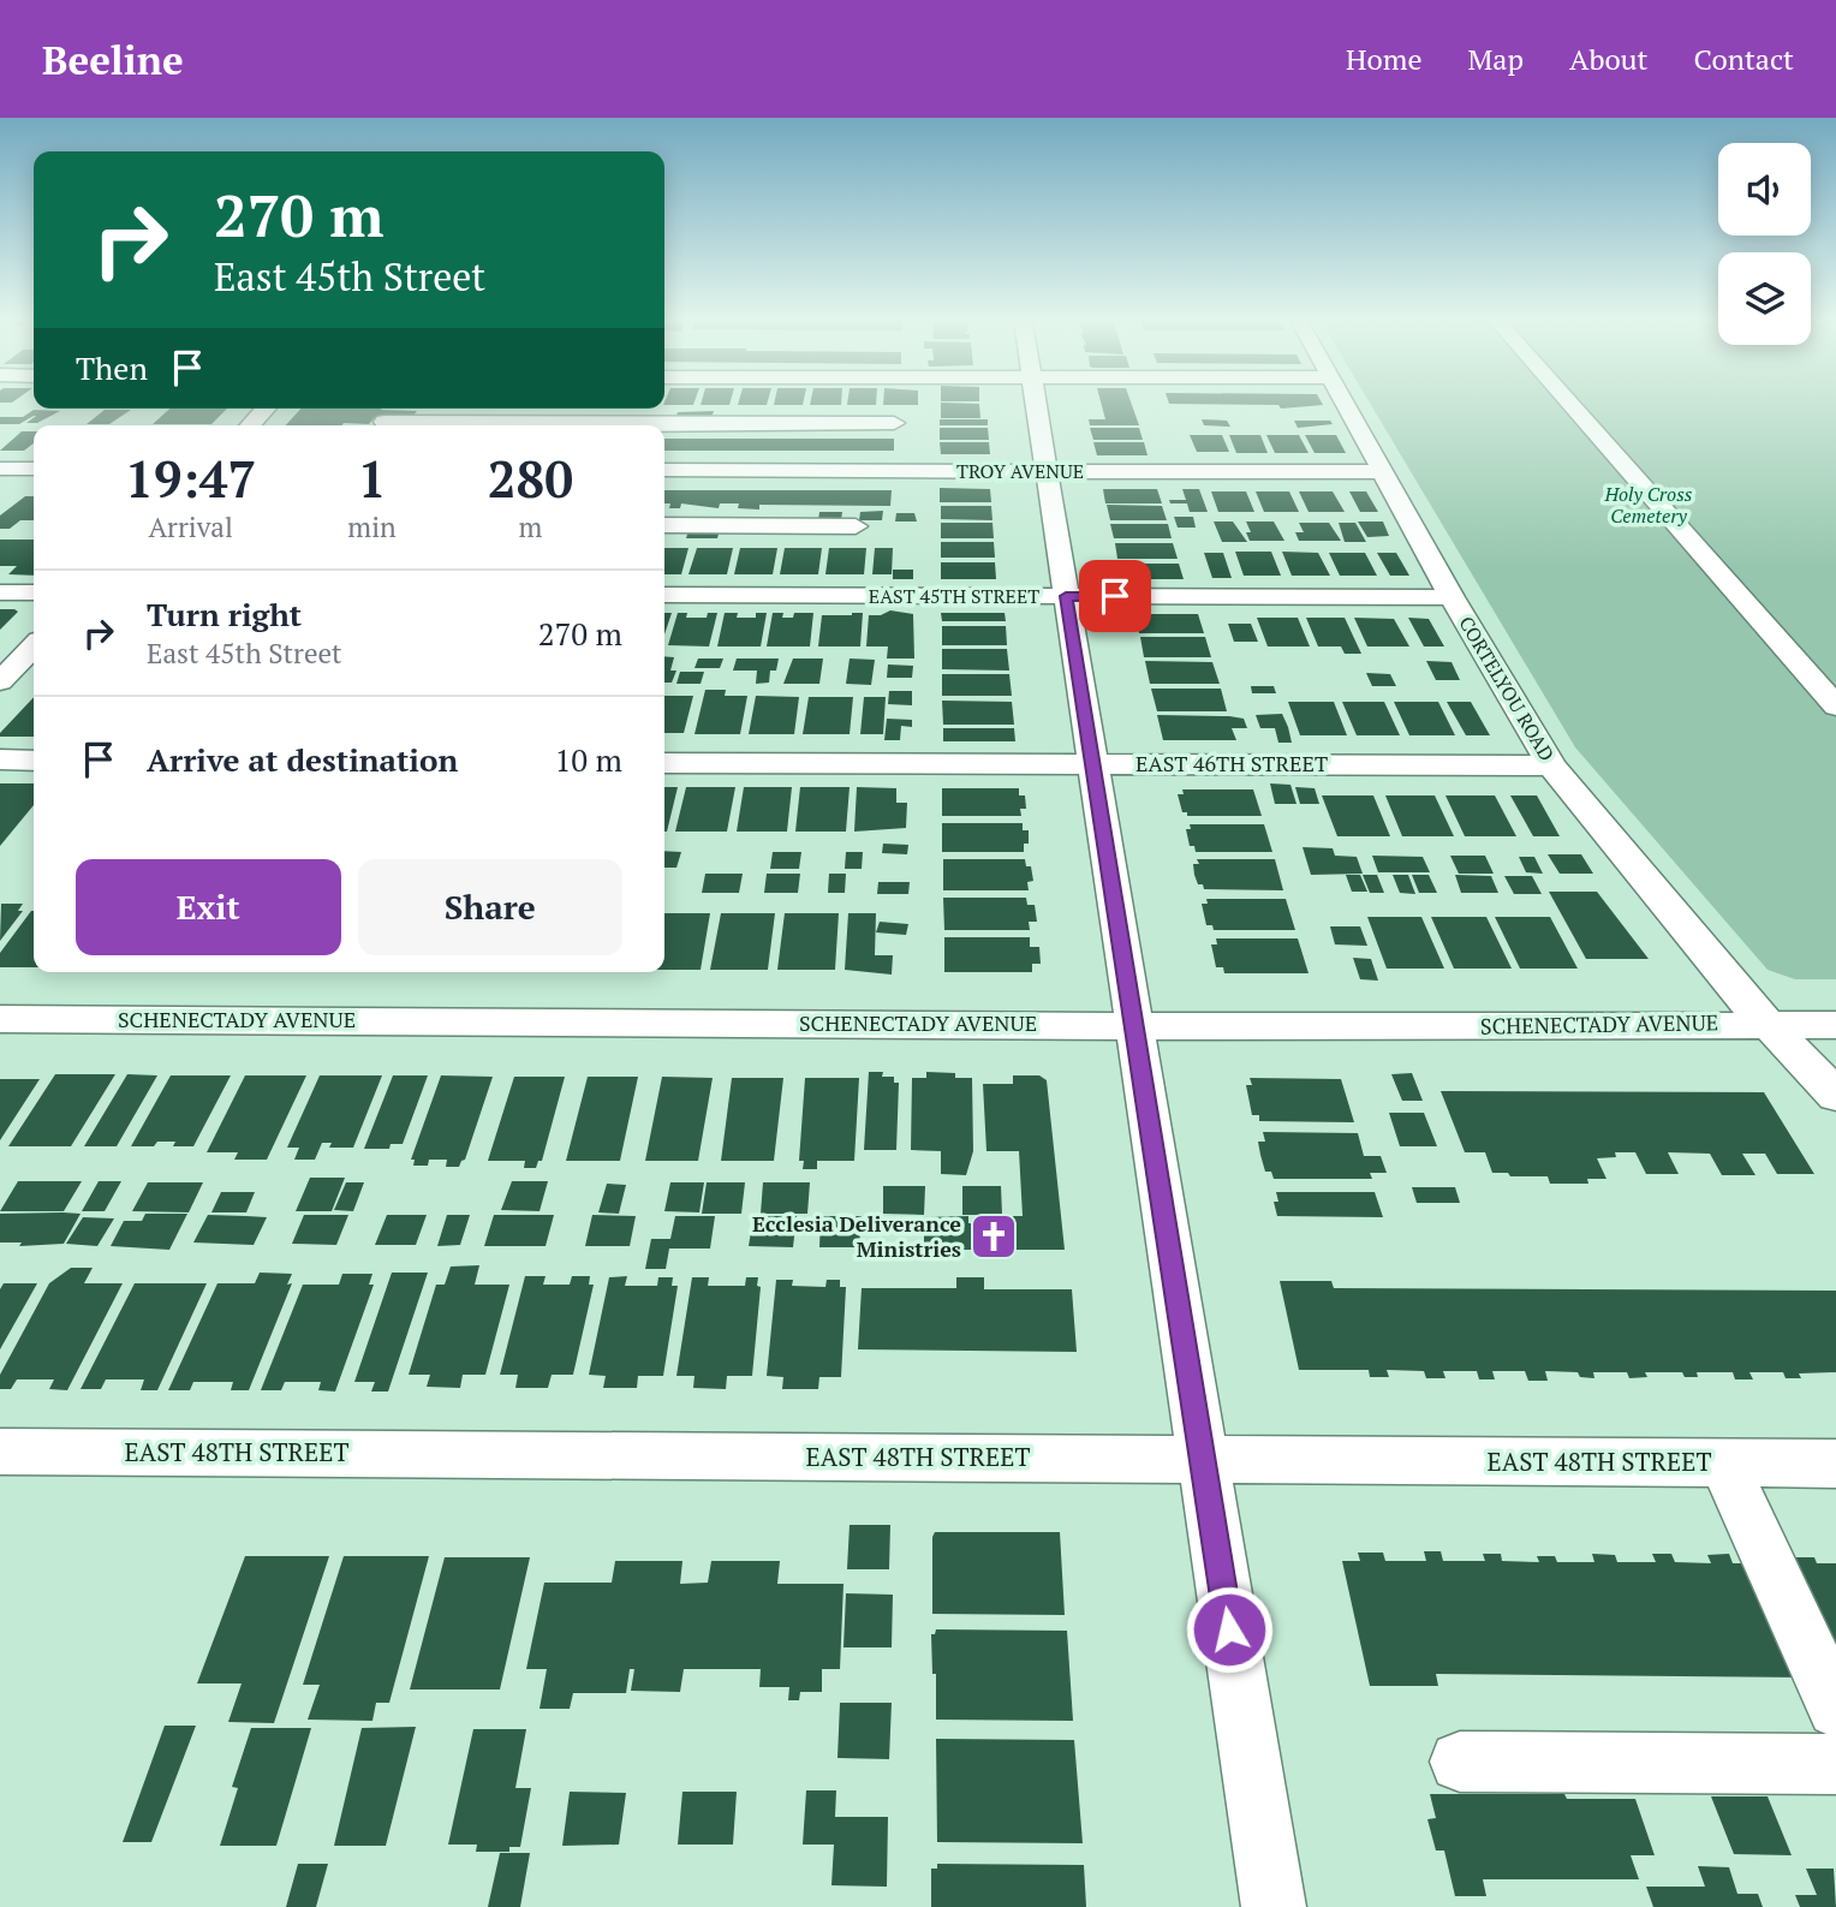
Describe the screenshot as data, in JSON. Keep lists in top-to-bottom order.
{
  "streets": {
    "street": [
      "TROY AVENUE",
      "EAST 45TH STREET",
      "CORTELYOU ROAD",
      "EAST 46TH STREET",
      "SCHENECTADY AVENUE",
      "EAST 48TH STREET"
    ]
  },
  "crossings": [
    ["TROY AVENUE", "CORTELYOU ROAD"],
    ["EAST 45TH STREET", "CORTELYOU ROAD"],
    ["CORTELYOU ROAD", "EAST 46TH STREET"],
    ["CORTELYOU ROAD", "SCHENECTADY AVENUE"]
  ],
  "parks": ["Holy Cross Cemetery"],
  "places": {
    "church": ["Ecclesia Deliverance Ministries"]
  },
  "page": {
    "header": "Beeline",
    "nav": [
      "Home",
      "Map",
      "About",
      "Contact"
    ],
    "turn": ["270 m", "East 45th Street"],
    "then": "Then",
    "eta": [
      "19:47",
      "Arrival",
      "1",
      "min",
      "280",
      "m"
    ],
    "list": [
      {
        "name": "Turn right",
        "note": "East 45th Street",
        "value": "270 m"
      },
      {
        "name": "Arrive at destination",
        "value": "10 m"
      }
    ],
    "buttons": ["Exit", "Share"]
  }
}
